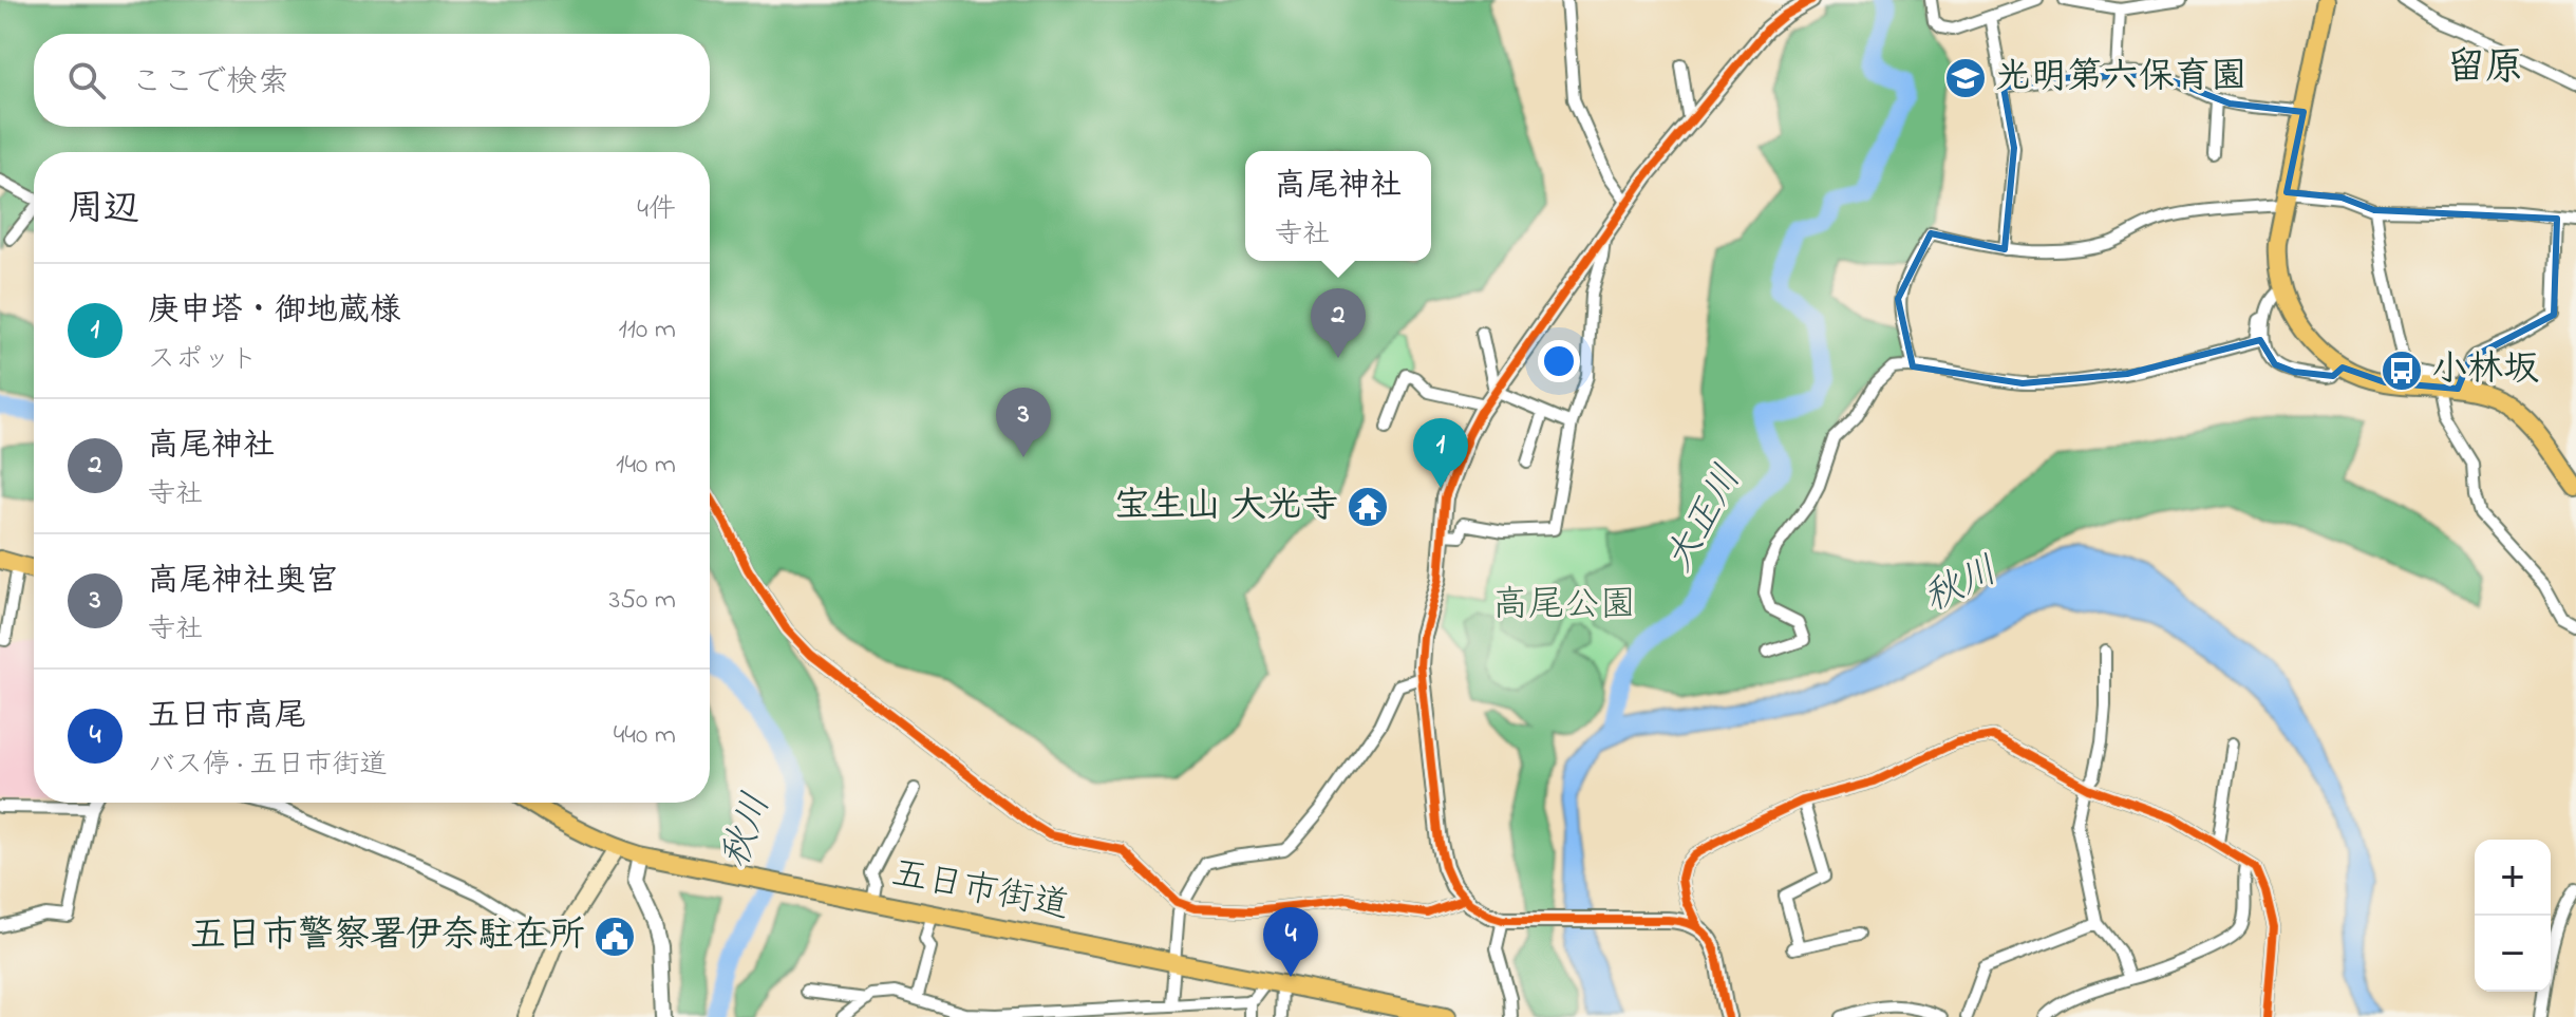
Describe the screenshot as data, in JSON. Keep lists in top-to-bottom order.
{
  "streets": {
    "main road": ["五日市街道"]
  },
  "districts": ["留原"],
  "water": ["大正川", "秋川"],
  "parks": ["高尾公園"],
  "places": {
    "school or university": ["光明第六保育園"],
    "bus stop": ["小林坂"],
    "temple": ["宝生山 大光寺"],
    "public building": ["五日市警察署伊奈駐在所"]
  },
  "page": {
    "search": "ここで検索",
    "popup": ["高尾神社", "寺社"],
    "heading": ["周辺", "4件"],
    "list": [
      {
        "mark": "1",
        "name": "庚申塔・御地蔵様",
        "note": "スポット",
        "value": "110 m"
      },
      {
        "mark": "2",
        "name": "高尾神社",
        "note": "寺社",
        "value": "140 m"
      },
      {
        "mark": "3",
        "name": "高尾神社奥宮",
        "note": "寺社",
        "value": "350 m"
      },
      {
        "mark": "4",
        "name": "五日市高尾",
        "note": "バス停 · 五日市街道",
        "value": "440 m"
      }
    ],
    "pins": [
      "2",
      "3",
      "1",
      "4"
    ],
    "map_buttons": ["+", "−"]
  }
}
